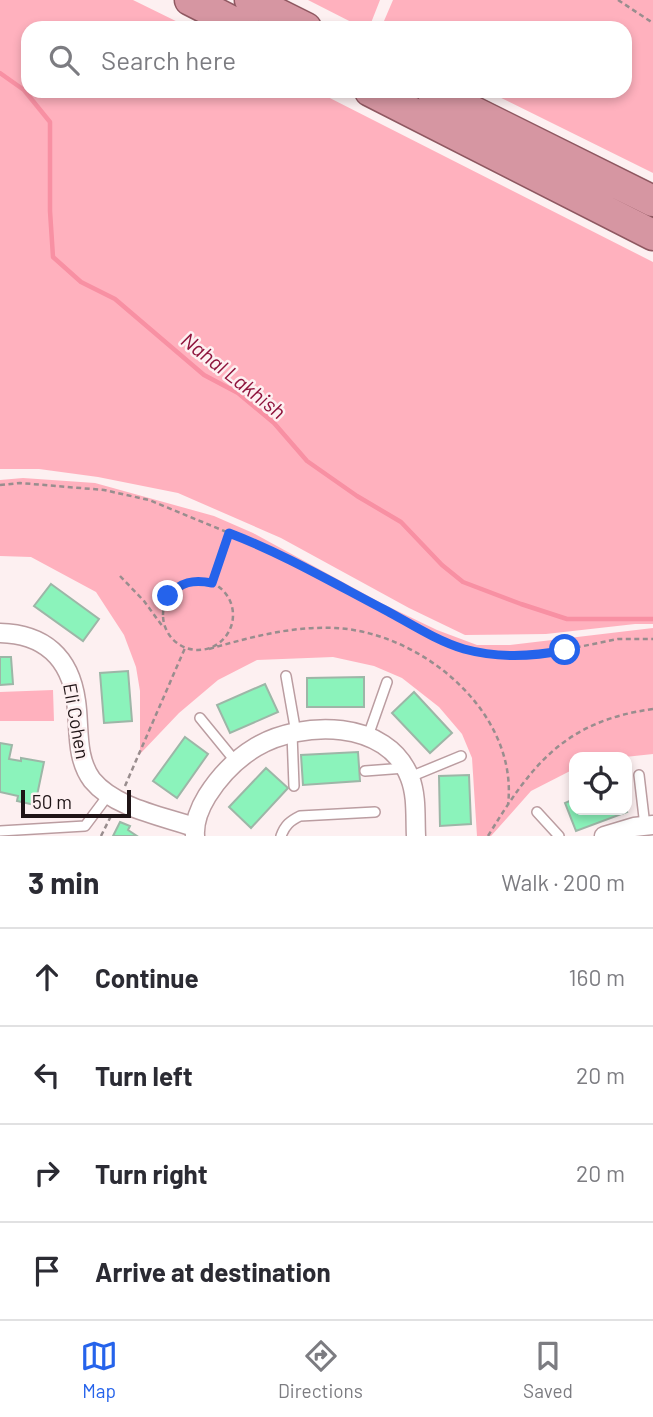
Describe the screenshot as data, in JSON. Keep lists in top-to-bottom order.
{
  "streets": {
    "street": ["Eli Cohen"]
  },
  "water": ["Nahal Lakhish"],
  "scale_bar": "50 m",
  "page": {
    "search": "Search here",
    "scale": "50 m",
    "heading": ["3 min", "Walk · 200 m"],
    "list": [
      ["Continue", "160 m"],
      ["Turn left", "20 m"],
      ["Turn right", "20 m"],
      "Arrive at destination"
    ],
    "nav": ["Map", "Directions", "Saved"]
  }
}
